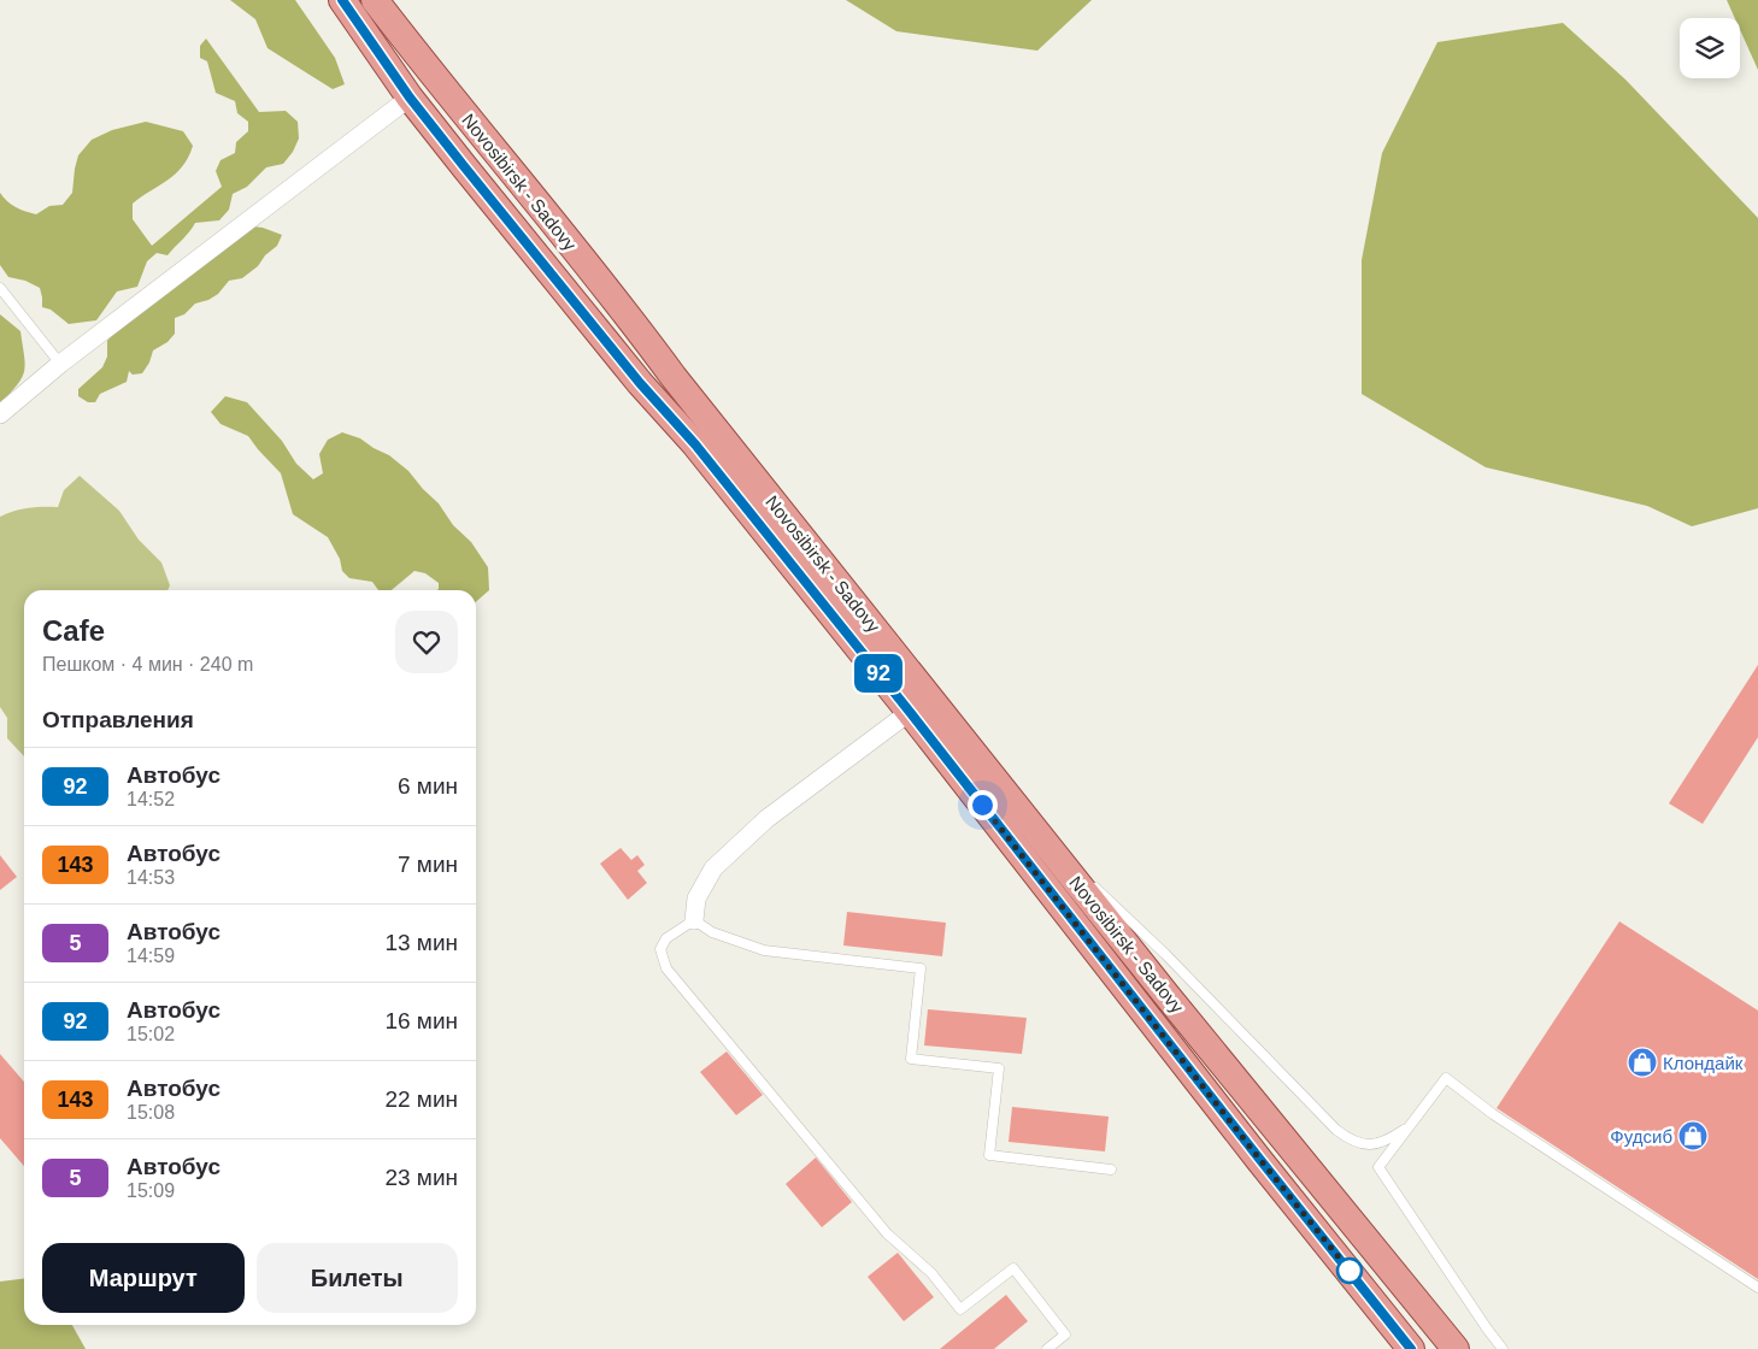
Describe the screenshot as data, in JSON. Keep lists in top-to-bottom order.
{
  "streets": {
    "main road": ["Novosibirsk - Sadovy"]
  },
  "places": {
    "shop": ["Клондайк", "Фудсиб"]
  },
  "lines": ["bus line 92"],
  "page": {
    "on_map": "92",
    "heading": [
      ["Cafe", "Пешком · 4 мин · 240 m"],
      "Отправления"
    ],
    "list": [
      {
        "mark": "92",
        "name": "Автобус",
        "note": "14:52",
        "value": "6 мин"
      },
      {
        "mark": "143",
        "name": "Автобус",
        "note": "14:53",
        "value": "7 мин"
      },
      {
        "mark": "5",
        "name": "Автобус",
        "note": "14:59",
        "value": "13 мин"
      },
      {
        "mark": "92",
        "name": "Автобус",
        "note": "15:02",
        "value": "16 мин"
      },
      {
        "mark": "143",
        "name": "Автобус",
        "note": "15:08",
        "value": "22 мин"
      },
      {
        "mark": "5",
        "name": "Автобус",
        "note": "15:09",
        "value": "23 мин"
      }
    ],
    "buttons": ["Маршрут", "Билеты"]
  }
}
